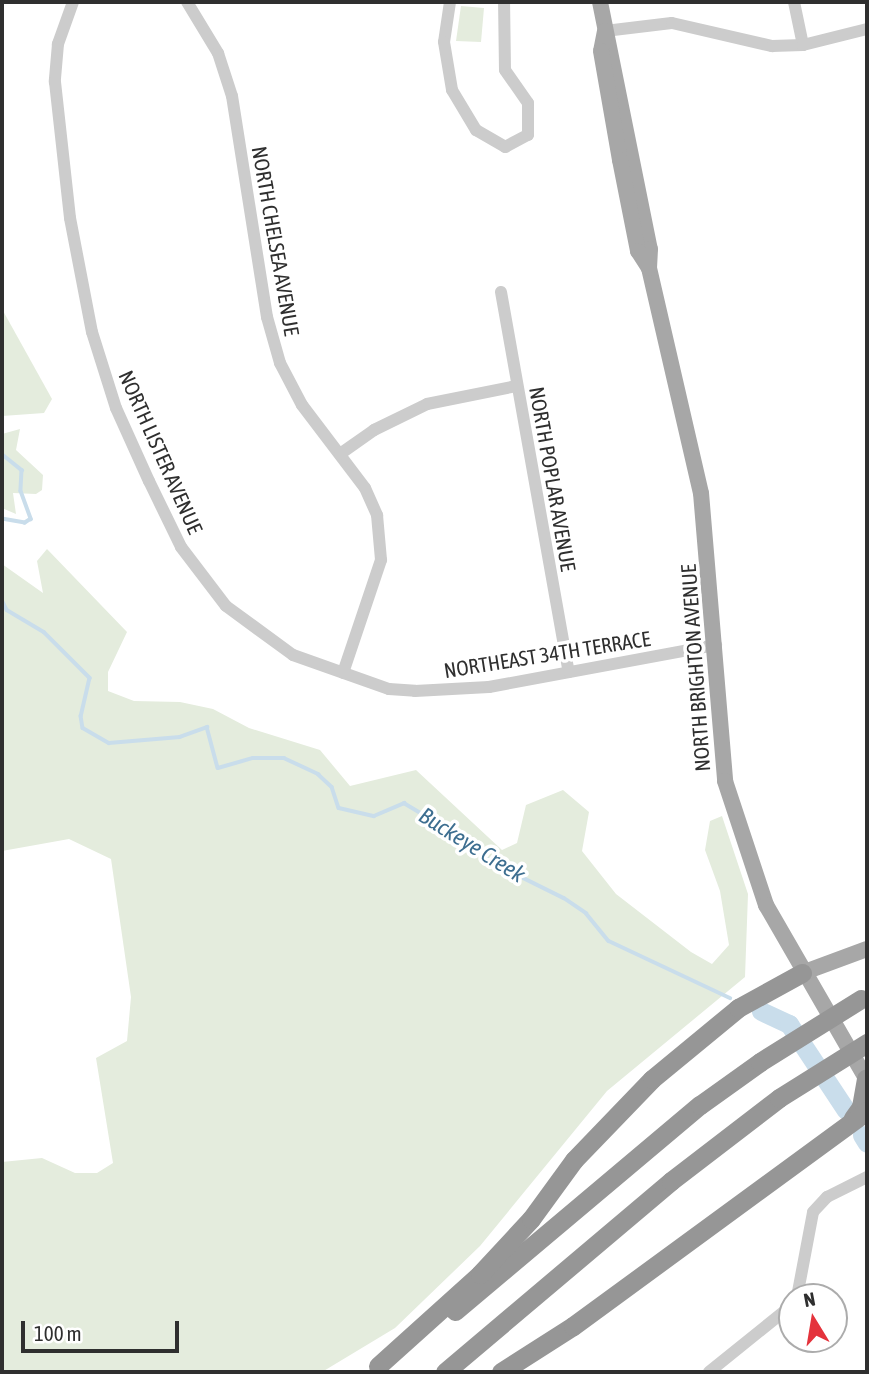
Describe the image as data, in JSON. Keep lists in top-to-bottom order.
{
  "streets": {
    "main road": ["NORTH BRIGHTON AVENUE"],
    "street": [
      "NORTH CHELSEA AVENUE",
      "NORTH LISTER AVENUE",
      "NORTH POPLAR AVENUE",
      "NORTHEAST 34TH TERRACE"
    ]
  },
  "crossings": [
    ["NORTH CHELSEA AVENUE", "NORTH LISTER AVENUE"],
    ["NORTH CHELSEA AVENUE", "NORTHEAST 34TH TERRACE"],
    ["NORTH LISTER AVENUE", "NORTHEAST 34TH TERRACE"],
    ["NORTH POPLAR AVENUE", "NORTHEAST 34TH TERRACE"],
    ["NORTHEAST 34TH TERRACE", "NORTH BRIGHTON AVENUE"]
  ],
  "water": ["Buckeye Creek"],
  "scale_bar": "100 m",
  "north": "top"
}
